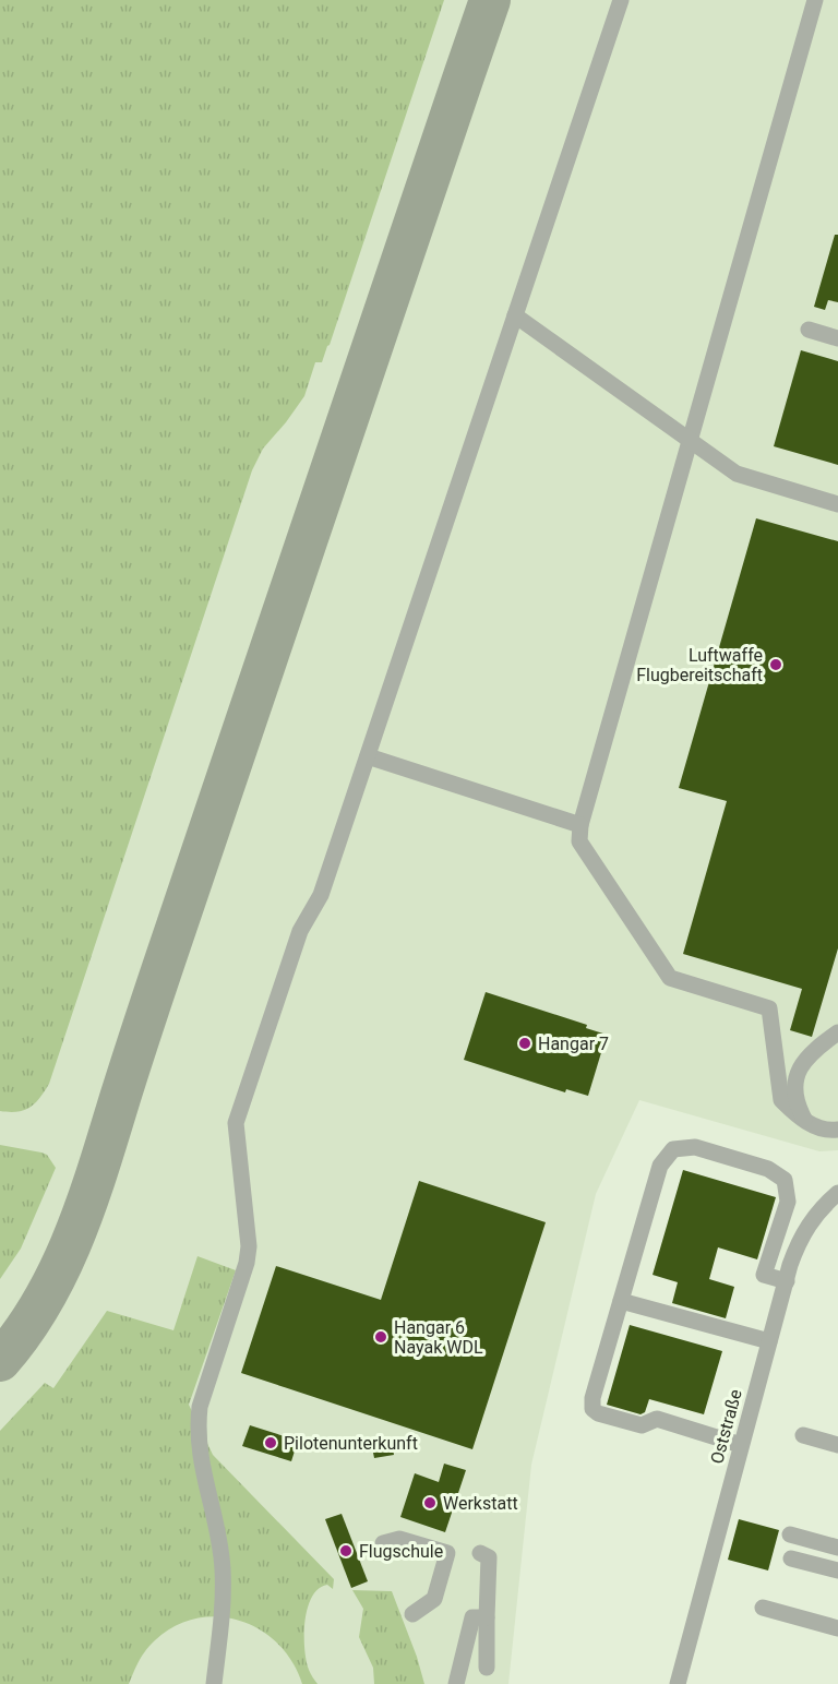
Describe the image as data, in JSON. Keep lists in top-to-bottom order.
{
  "streets": {
    "lane": ["Oststraße"]
  },
  "places": [
    "Luftwaffe Flugbereitschaft",
    "Hangar 7",
    "Hangar 6 Nayak WDL",
    "Pilotenunterkunft",
    "Werkstatt",
    "Flugschule"
  ]
}
